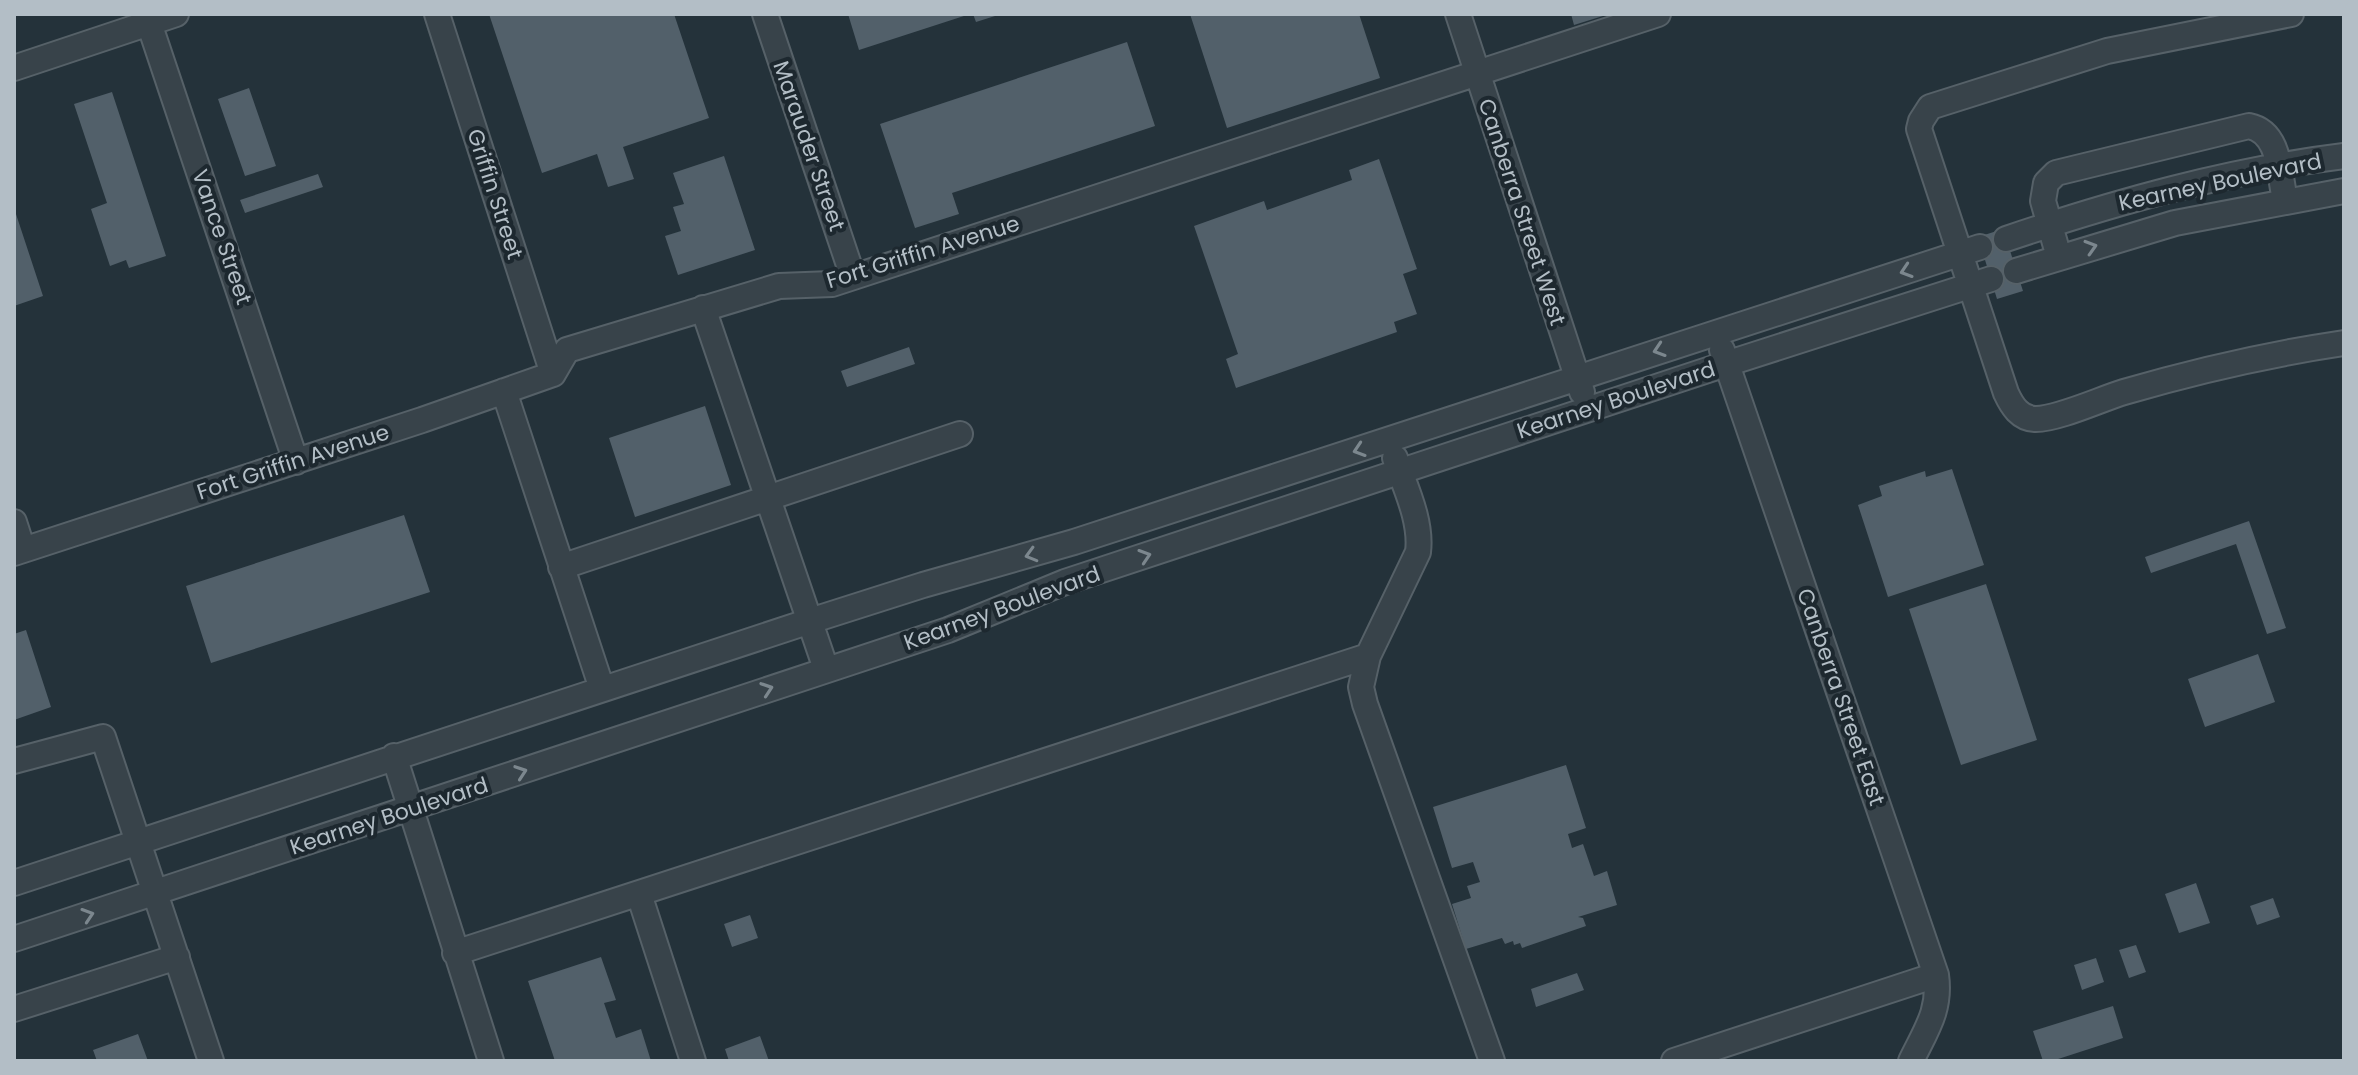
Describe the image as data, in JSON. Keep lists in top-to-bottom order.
{
  "streets": {
    "street": [
      "Marauder Street",
      "Kearney Boulevard",
      "Griffin Street",
      "Canberra Street West",
      "Vance Street",
      "Fort Griffin Avenue",
      "Canberra Street East"
    ]
  },
  "crossings": [
    ["Marauder Street", "Fort Griffin Avenue"],
    ["Kearney Boulevard", "Canberra Street West"],
    ["Kearney Boulevard", "Canberra Street East"],
    ["Griffin Street", "Fort Griffin Avenue"],
    ["Canberra Street West", "Fort Griffin Avenue"],
    ["Vance Street", "Fort Griffin Avenue"]
  ]
}
